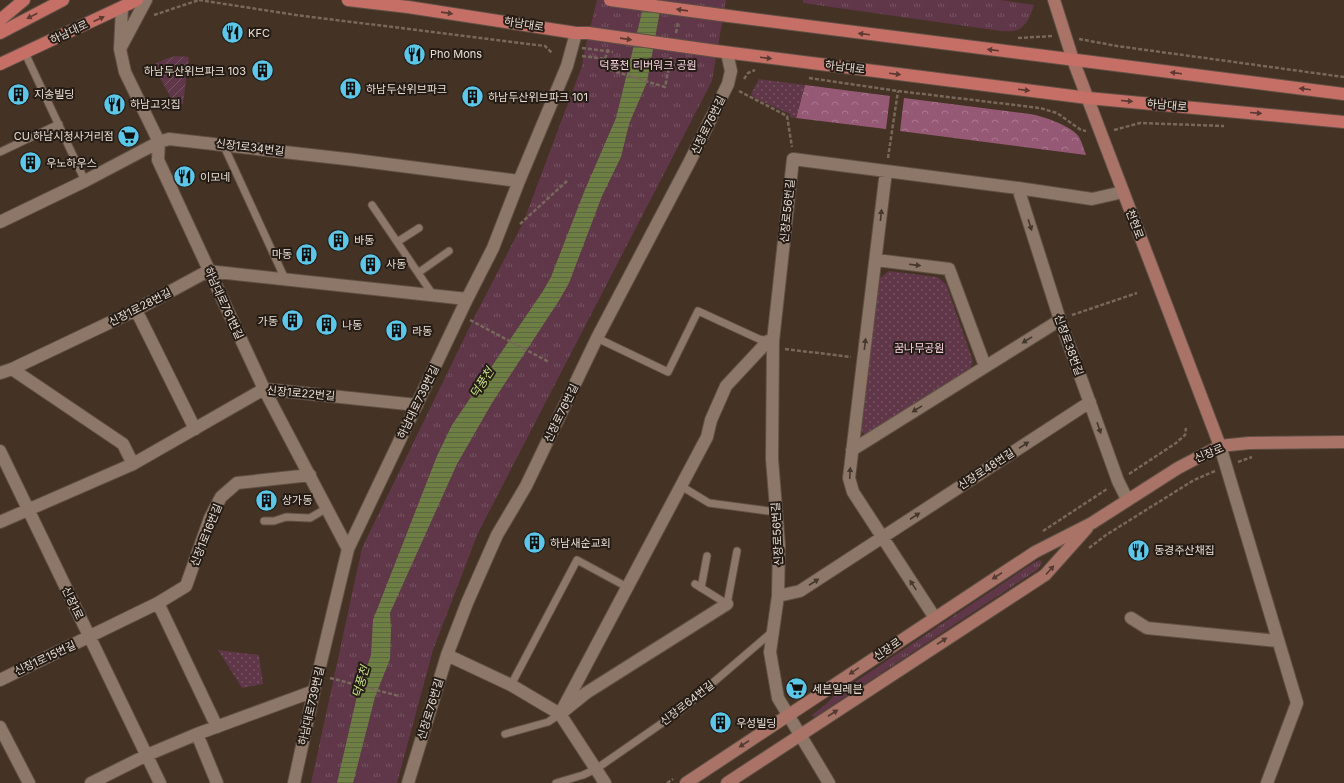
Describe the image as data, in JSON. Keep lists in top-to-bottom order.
{
  "streets": {
    "main road": ["하남대로"],
    "street": [
      "신장로76번길",
      "신장1로34번길",
      "신장로56번길",
      "천현로",
      "하남대로761번길",
      "신장1로28번길",
      "신장로38번길",
      "신장1로22번길",
      "하남대로739번길",
      "신장로",
      "신장로48번길",
      "신장1로16번길",
      "신장1로",
      "신장1로15번길"
    ],
    "lane": ["신장로64번길"]
  },
  "crossings": [
    ["하남대로", "신장로76번길"],
    ["하남대로", "천현로"],
    ["하남대로", "하남대로761번길"],
    ["하남대로", "하남대로739번길"],
    ["신장1로34번길", "하남대로761번길"],
    ["신장1로34번길", "하남대로739번길"],
    ["신장로56번길", "신장로"],
    ["신장로56번길", "신장로64번길"],
    ["천현로", "신장로"],
    ["하남대로761번길", "신장1로28번길"],
    ["하남대로761번길", "신장1로22번길"],
    ["하남대로761번길", "하남대로739번길"],
    ["하남대로761번길", "신장1로16번길"],
    ["신장로38번길", "신장로"],
    ["신장로38번길", "신장로48번길"],
    ["신장1로22번길", "하남대로739번길"],
    ["신장1로22번길", "신장1로"],
    ["신장1로16번길", "신장1로"],
    ["신장1로16번길", "신장1로15번길"],
    ["신장1로", "신장1로15번길"]
  ],
  "one_way": ["신장로38번길"],
  "water": ["덕풍천"],
  "parks": ["덕풍천 리버워크 공원", "꿈나무공원"],
  "places": {
    "restaurant": [
      "KFC",
      "Pho Mons",
      "하남고깃집",
      "이모네",
      "동경주산채집"
    ],
    "building": [
      "하남두산위브파크 103",
      "하남두산위브파크",
      "지송빌딩",
      "하남두산위브파크 101",
      "우노하우스",
      "바동",
      "마동",
      "사동",
      "가동",
      "나동",
      "라동",
      "상가동",
      "하남새순교회",
      "우성빌딩"
    ],
    "supermarket": ["CU 하남시청사거리점", "세븐일레븐"]
  }
}
